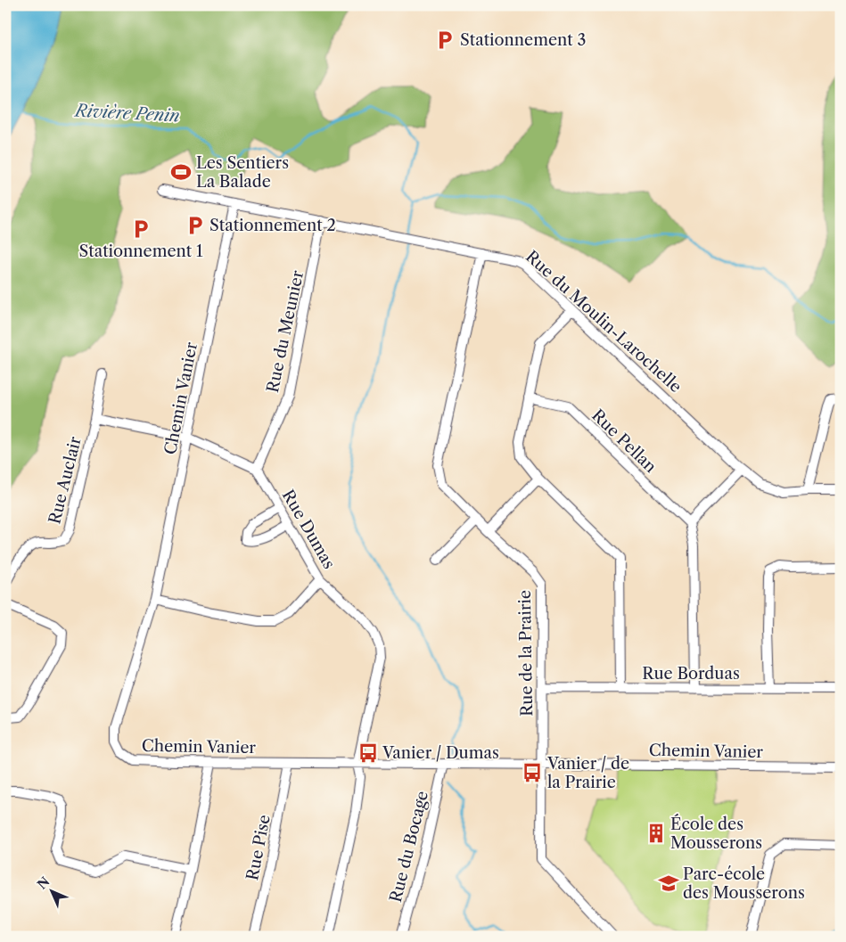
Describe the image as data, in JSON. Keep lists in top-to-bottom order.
{
  "streets": {
    "street": [
      "Rue du Moulin-Larochelle",
      "Rue du Meunier",
      "Chemin Vanier",
      "Rue Pellan",
      "Rue Auclair",
      "Rue Dumas",
      "Rue de la Prairie",
      "Rue Borduas",
      "Rue du Bocage",
      "Rue Pise"
    ]
  },
  "crossings": [
    ["Rue du Moulin-Larochelle", "Rue du Meunier"],
    ["Rue du Moulin-Larochelle", "Chemin Vanier"],
    ["Rue du Moulin-Larochelle", "Rue de la Prairie"],
    ["Rue du Meunier", "Rue Dumas"],
    ["Chemin Vanier", "Rue Dumas"],
    ["Chemin Vanier", "Rue de la Prairie"],
    ["Chemin Vanier", "Rue du Bocage"],
    ["Chemin Vanier", "Rue Pise"],
    ["Rue de la Prairie", "Rue Borduas"]
  ],
  "water": ["Rivière Penin"],
  "places": {
    "parking": ["Stationnement 3", "Stationnement 2", "Stationnement 1"],
    "sports": ["Les Sentiers La Balade"],
    "bus stop": ["Vanier / Dumas", "Vanier / de la Prairie"],
    "building": ["École des Mousserons"],
    "school or university": ["Parc-école des Mousserons"]
  },
  "north": "top left"
}
